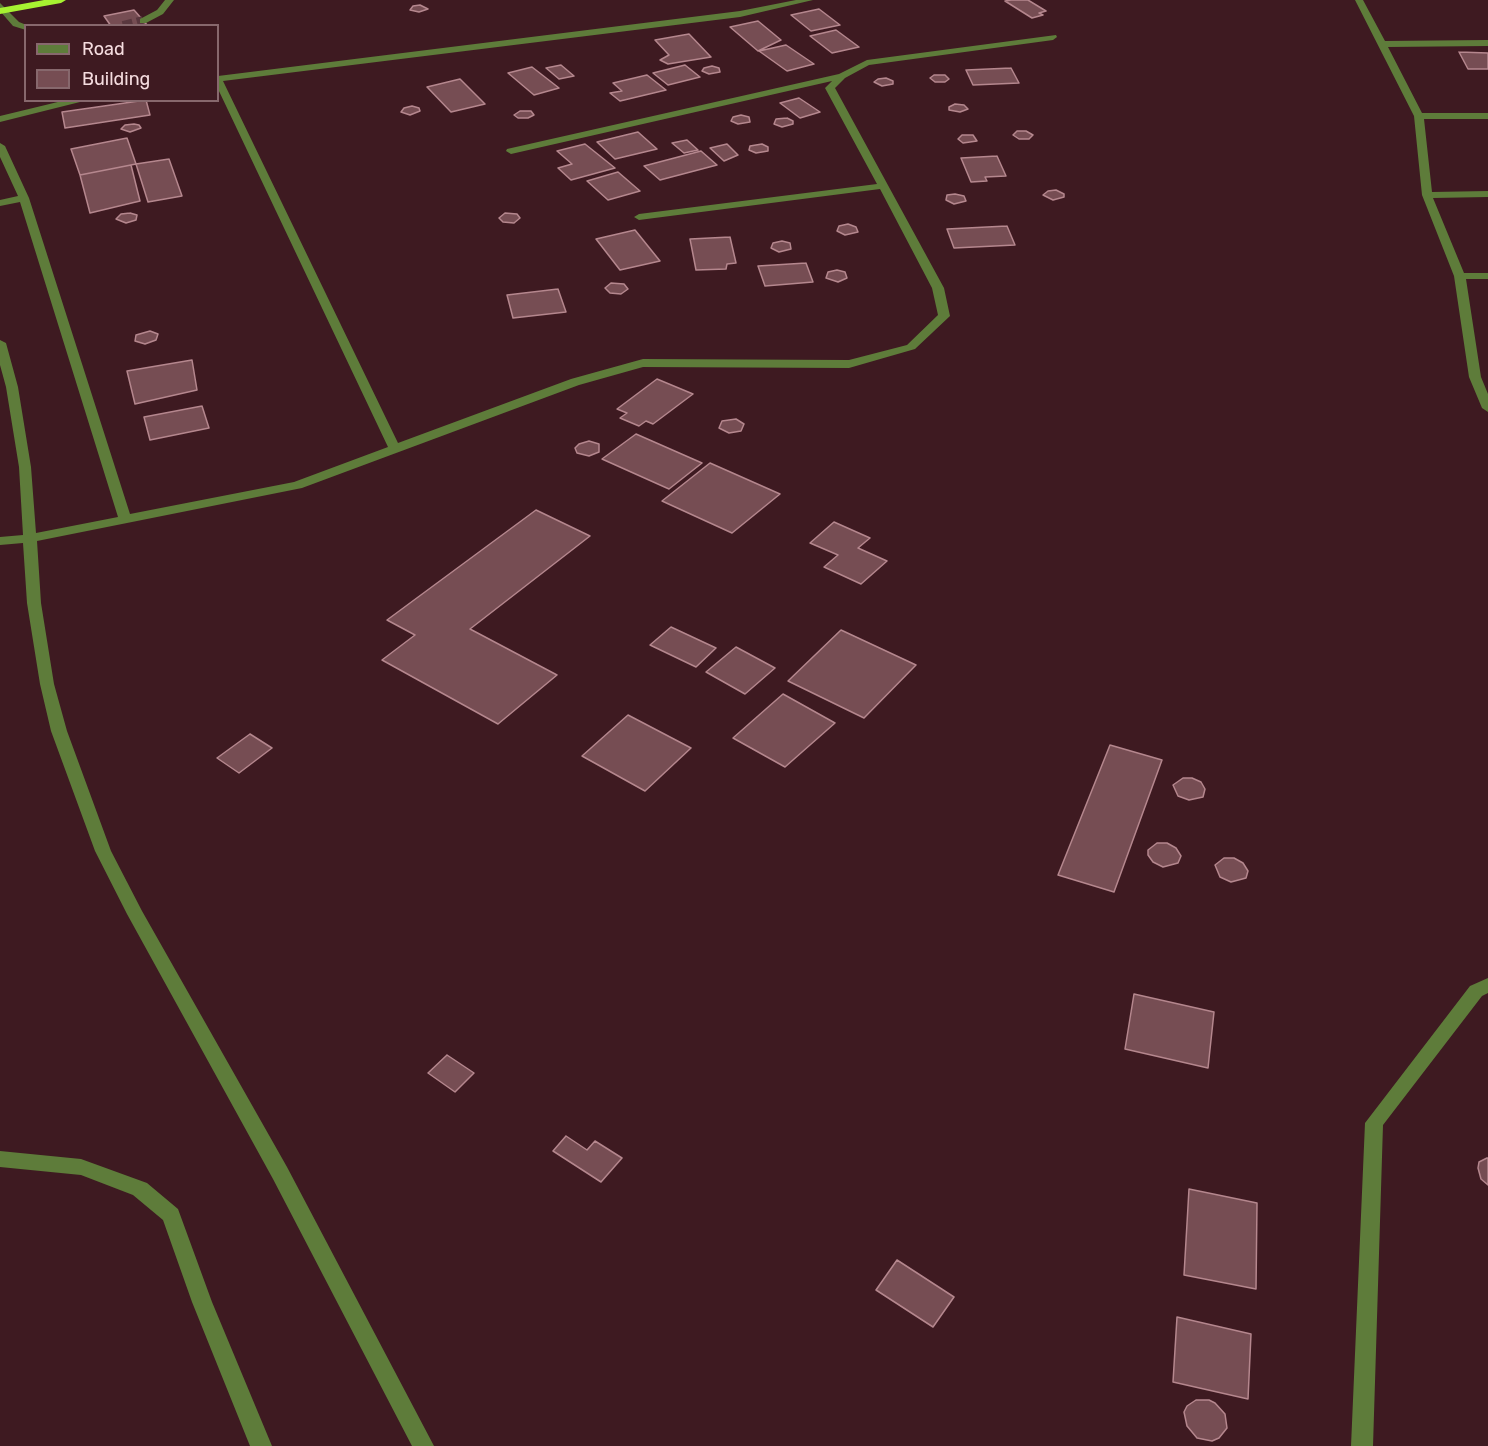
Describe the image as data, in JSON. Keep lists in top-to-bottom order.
{
  "legend": ["Road", "Building"]
}
